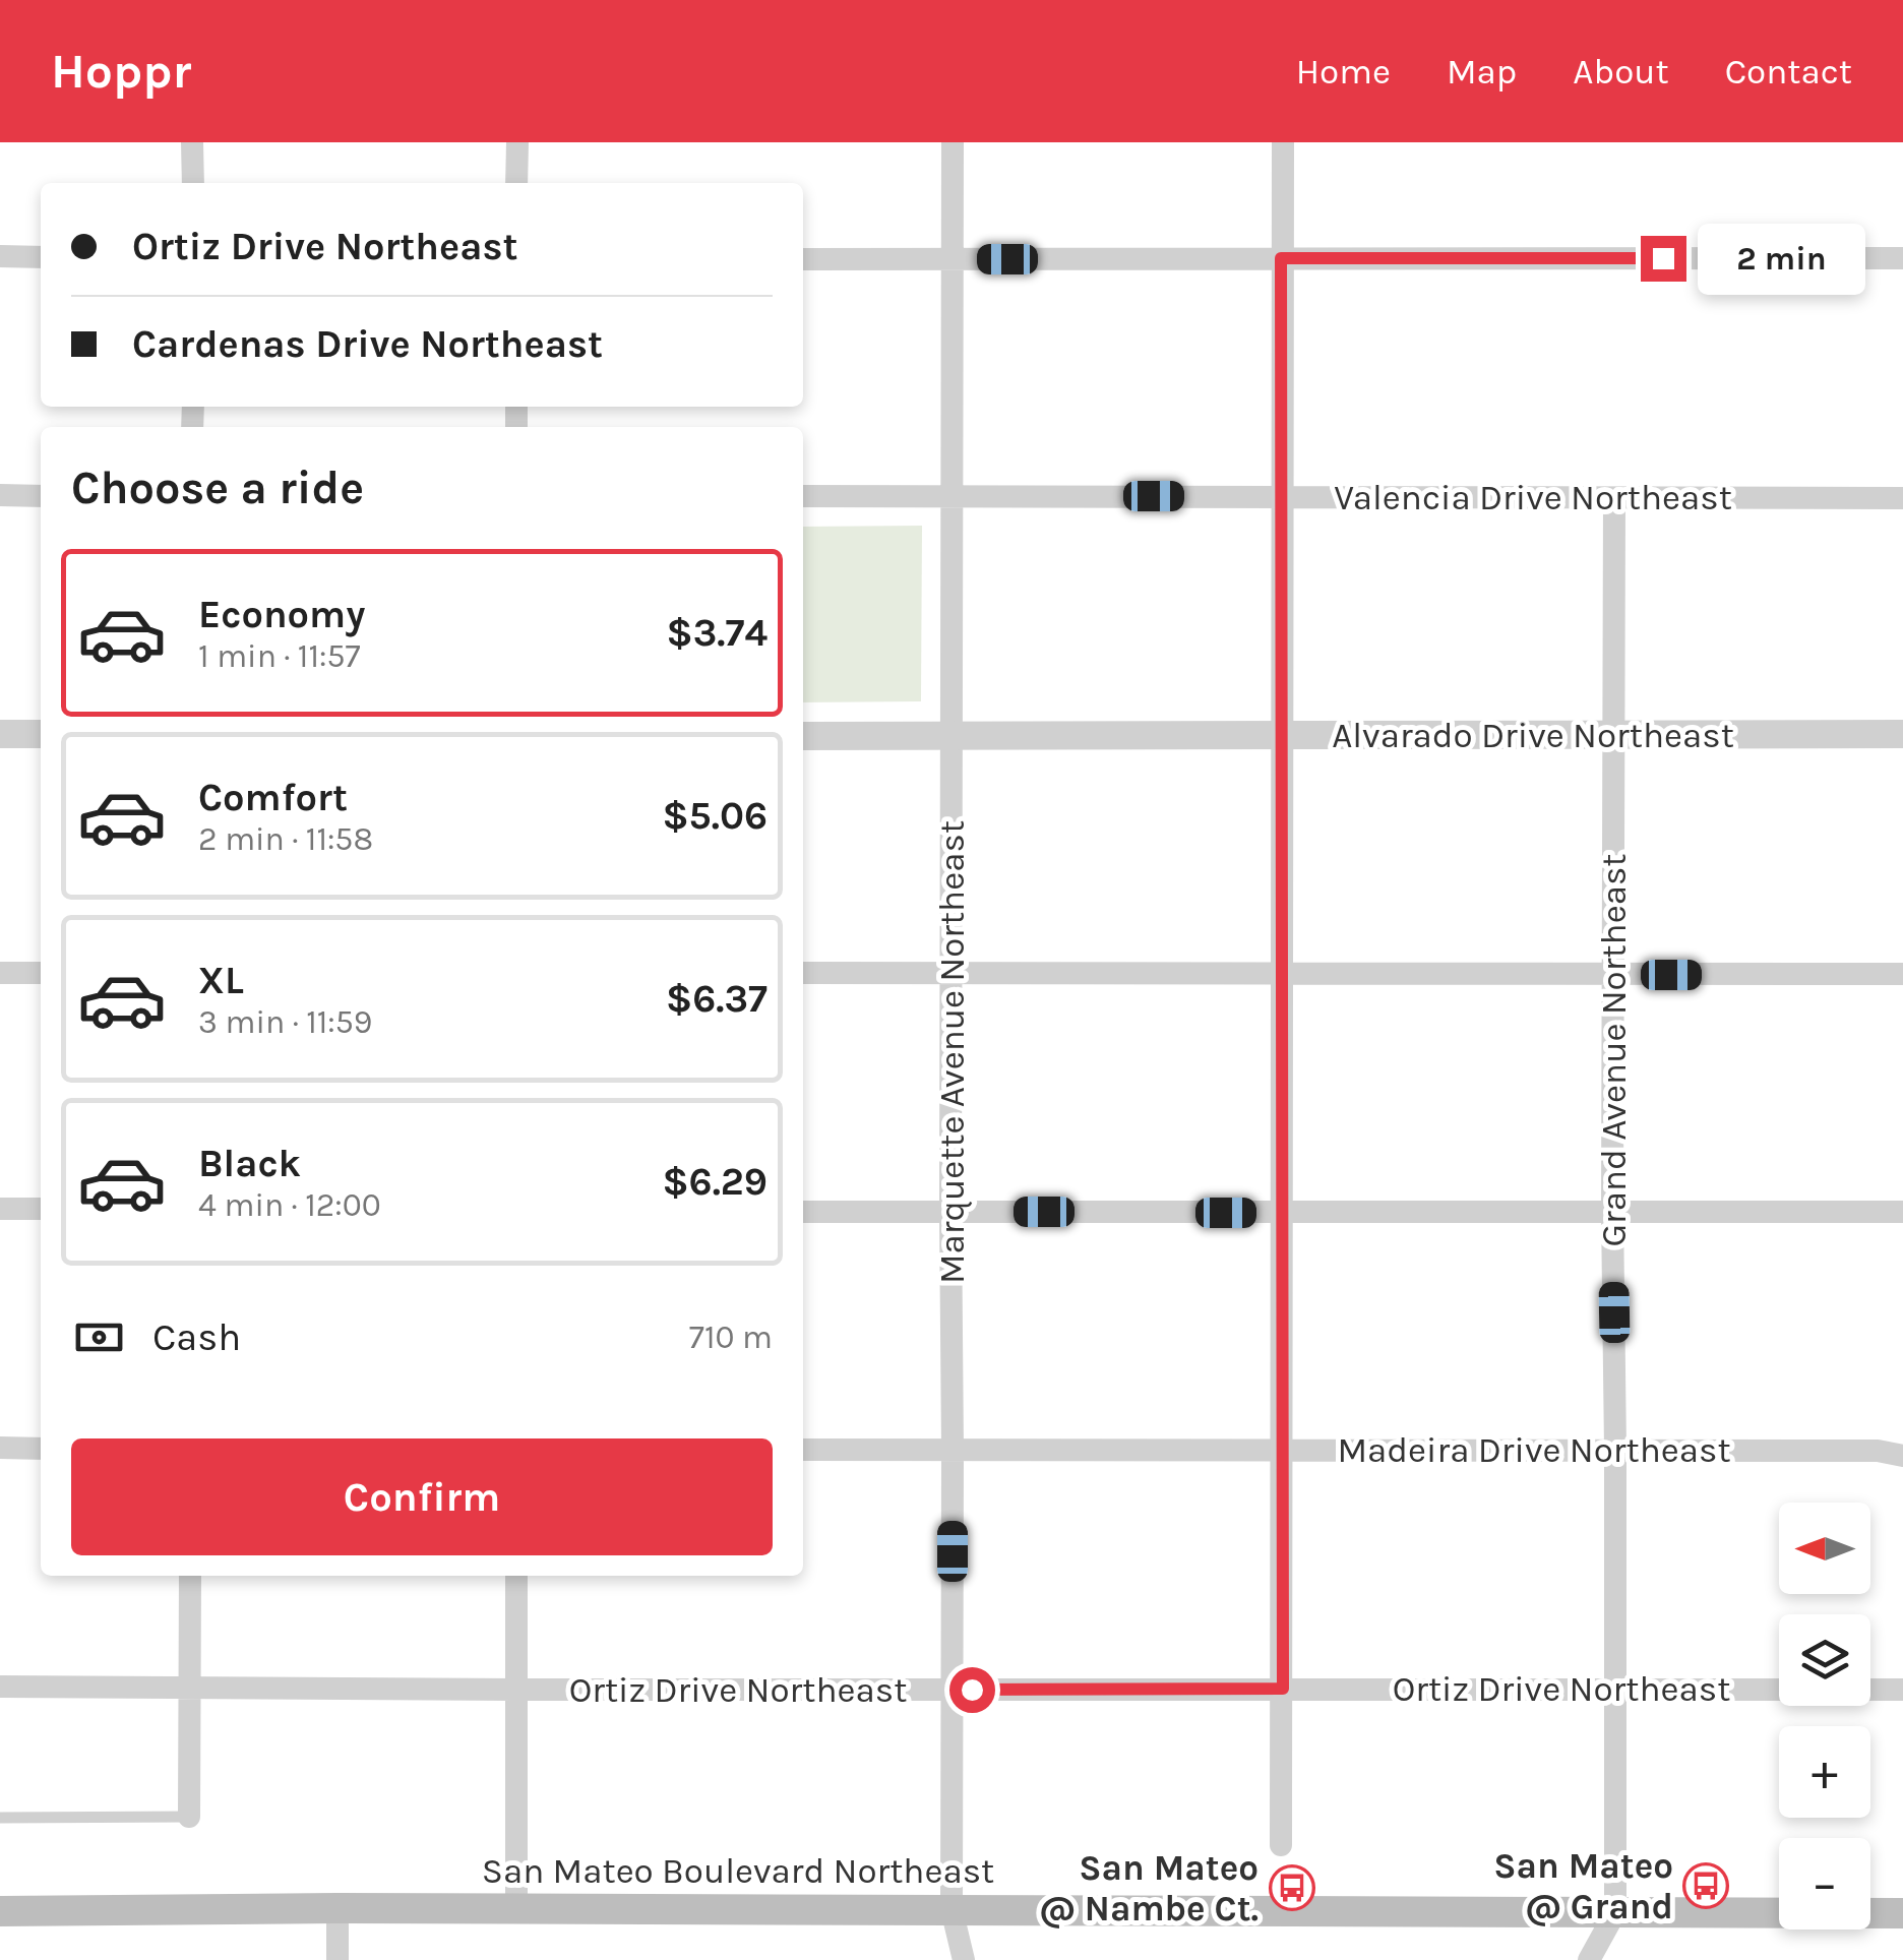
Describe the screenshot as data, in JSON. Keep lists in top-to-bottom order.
{
  "streets": {
    "main road": ["San Mateo Boulevard Northeast"],
    "street": [
      "Valencia Drive Northeast",
      "Alvarado Drive Northeast",
      "Grand Avenue Northeast",
      "Marquette Avenue Northeast",
      "Madeira Drive Northeast",
      "Ortiz Drive Northeast"
    ]
  },
  "crossings": [
    ["Valencia Drive Northeast", "Grand Avenue Northeast"],
    ["Valencia Drive Northeast", "Marquette Avenue Northeast"],
    ["Alvarado Drive Northeast", "Grand Avenue Northeast"],
    ["Alvarado Drive Northeast", "Marquette Avenue Northeast"],
    ["Grand Avenue Northeast", "Madeira Drive Northeast"],
    ["Grand Avenue Northeast", "Ortiz Drive Northeast"],
    ["Grand Avenue Northeast", "San Mateo Boulevard Northeast"],
    ["Marquette Avenue Northeast", "Madeira Drive Northeast"],
    ["Marquette Avenue Northeast", "Ortiz Drive Northeast"],
    ["Marquette Avenue Northeast", "San Mateo Boulevard Northeast"]
  ],
  "places": {
    "bus stop": ["San Mateo @ Grand", "San Mateo @ Nambe Ct."]
  },
  "north": "left",
  "page": {
    "header": "Hoppr",
    "nav": [
      "Home",
      "Map",
      "About",
      "Contact"
    ],
    "banner": ["Ortiz Drive Northeast", "Cardenas Drive Northeast"],
    "bubble": "2 min",
    "heading": "Choose a ride",
    "list": [
      {
        "name": "Economy",
        "note": "1 min · 11:57",
        "value": "$3.74"
      },
      {
        "name": "Comfort",
        "note": "2 min · 11:58",
        "value": "$5.06"
      },
      {
        "name": "XL",
        "note": "3 min · 11:59",
        "value": "$6.37"
      },
      {
        "name": "Black",
        "note": "4 min · 12:00",
        "value": "$6.29"
      }
    ],
    "pay": ["Cash", "710 m"],
    "buttons": "Confirm",
    "map_buttons": ["+", "−"]
  }
}
